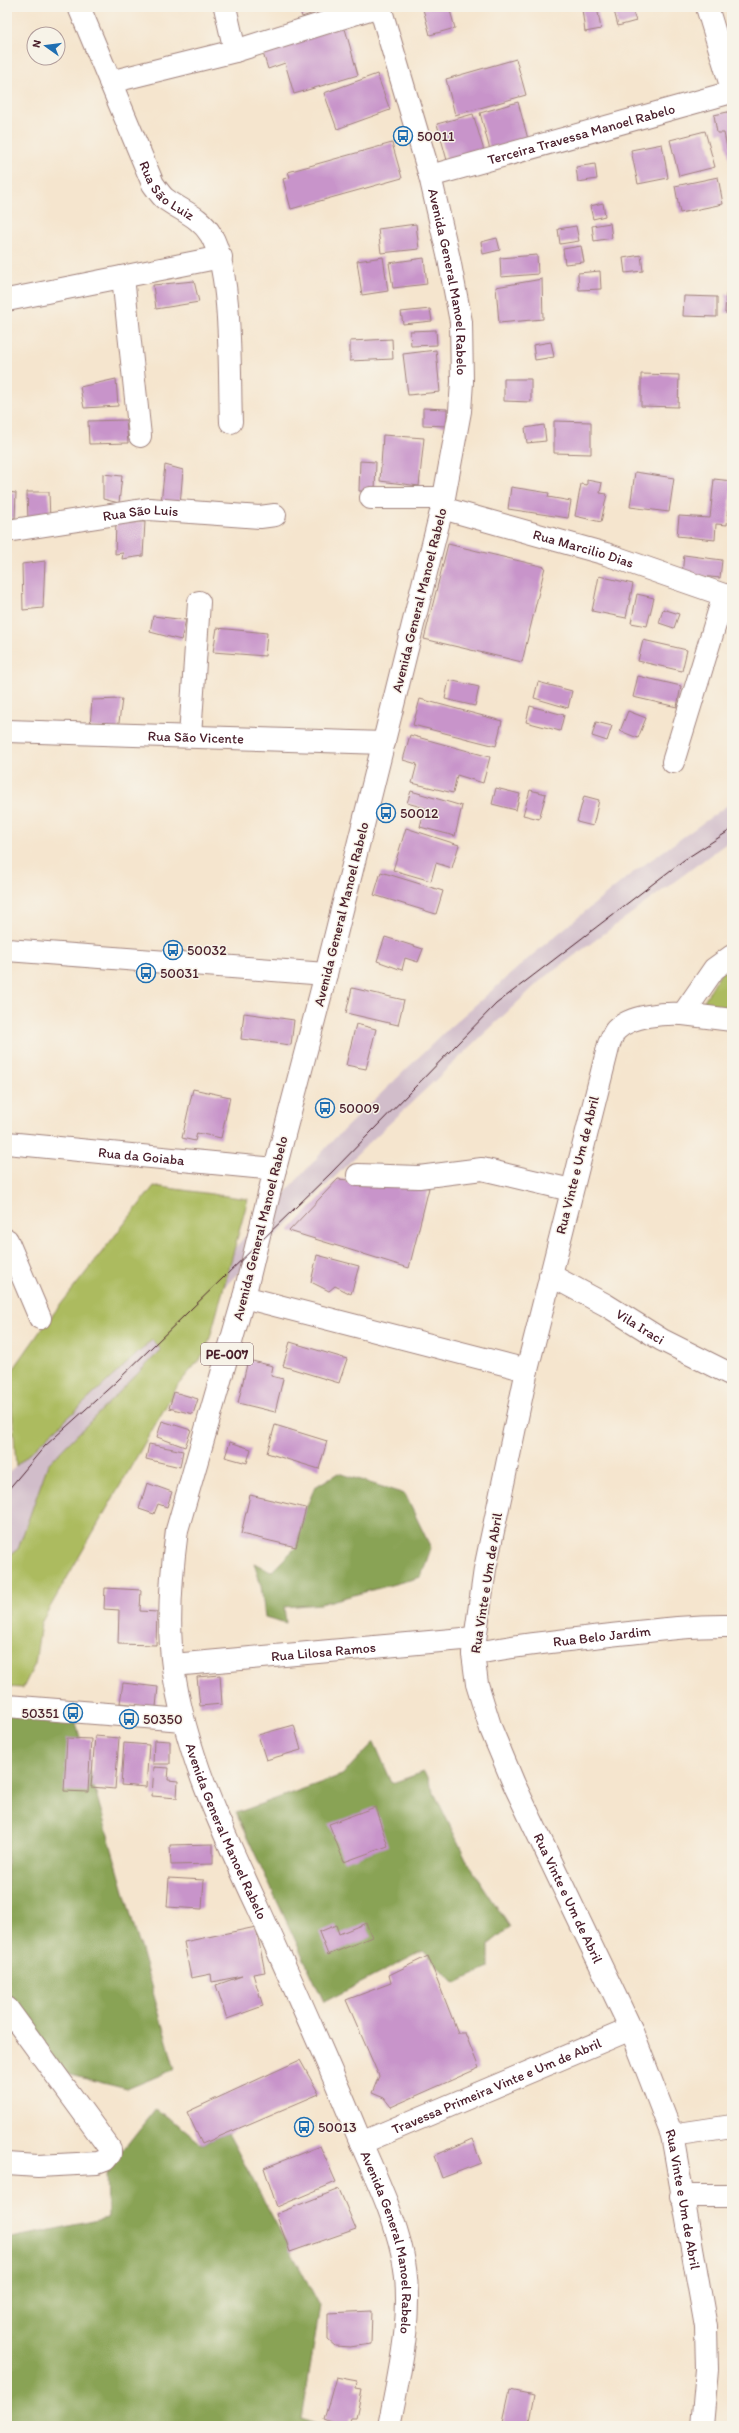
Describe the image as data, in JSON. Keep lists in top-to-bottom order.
{
  "streets": {
    "street": [
      "Terceira Travessa Manoel Rabelo",
      "Rua São Luiz",
      "Avenida General Manoel Rabelo",
      "Rua São Luis",
      "Rua Marcilio Dias",
      "Rua São Vicente",
      "Rua da Goiaba",
      "Rua Vinte e Um de Abril",
      "Vila Iraci",
      "PE-007",
      "Rua Belo Jardim",
      "Rua Lilosa Ramos",
      "Travessa Primeira Vinte e Um de Abril"
    ]
  },
  "crossings": [
    ["Terceira Travessa Manoel Rabelo", "Avenida General Manoel Rabelo"],
    ["Avenida General Manoel Rabelo", "Rua Marcilio Dias"],
    ["Avenida General Manoel Rabelo", "Rua São Vicente"],
    ["Avenida General Manoel Rabelo", "Rua da Goiaba"],
    ["Avenida General Manoel Rabelo", "Rua Lilosa Ramos"],
    ["Avenida General Manoel Rabelo", "Travessa Primeira Vinte e Um de Abril"],
    ["Rua Vinte e Um de Abril", "Vila Iraci"],
    ["Rua Vinte e Um de Abril", "Rua Belo Jardim"],
    ["Rua Vinte e Um de Abril", "Rua Lilosa Ramos"],
    ["Rua Vinte e Um de Abril", "Travessa Primeira Vinte e Um de Abril"],
    ["Rua Belo Jardim", "Rua Lilosa Ramos"]
  ],
  "places": {
    "bus stop": [
      "50011",
      "50012",
      "50032",
      "50031",
      "50009",
      "50351",
      "50350",
      "50013"
    ]
  },
  "north": "left"
}
